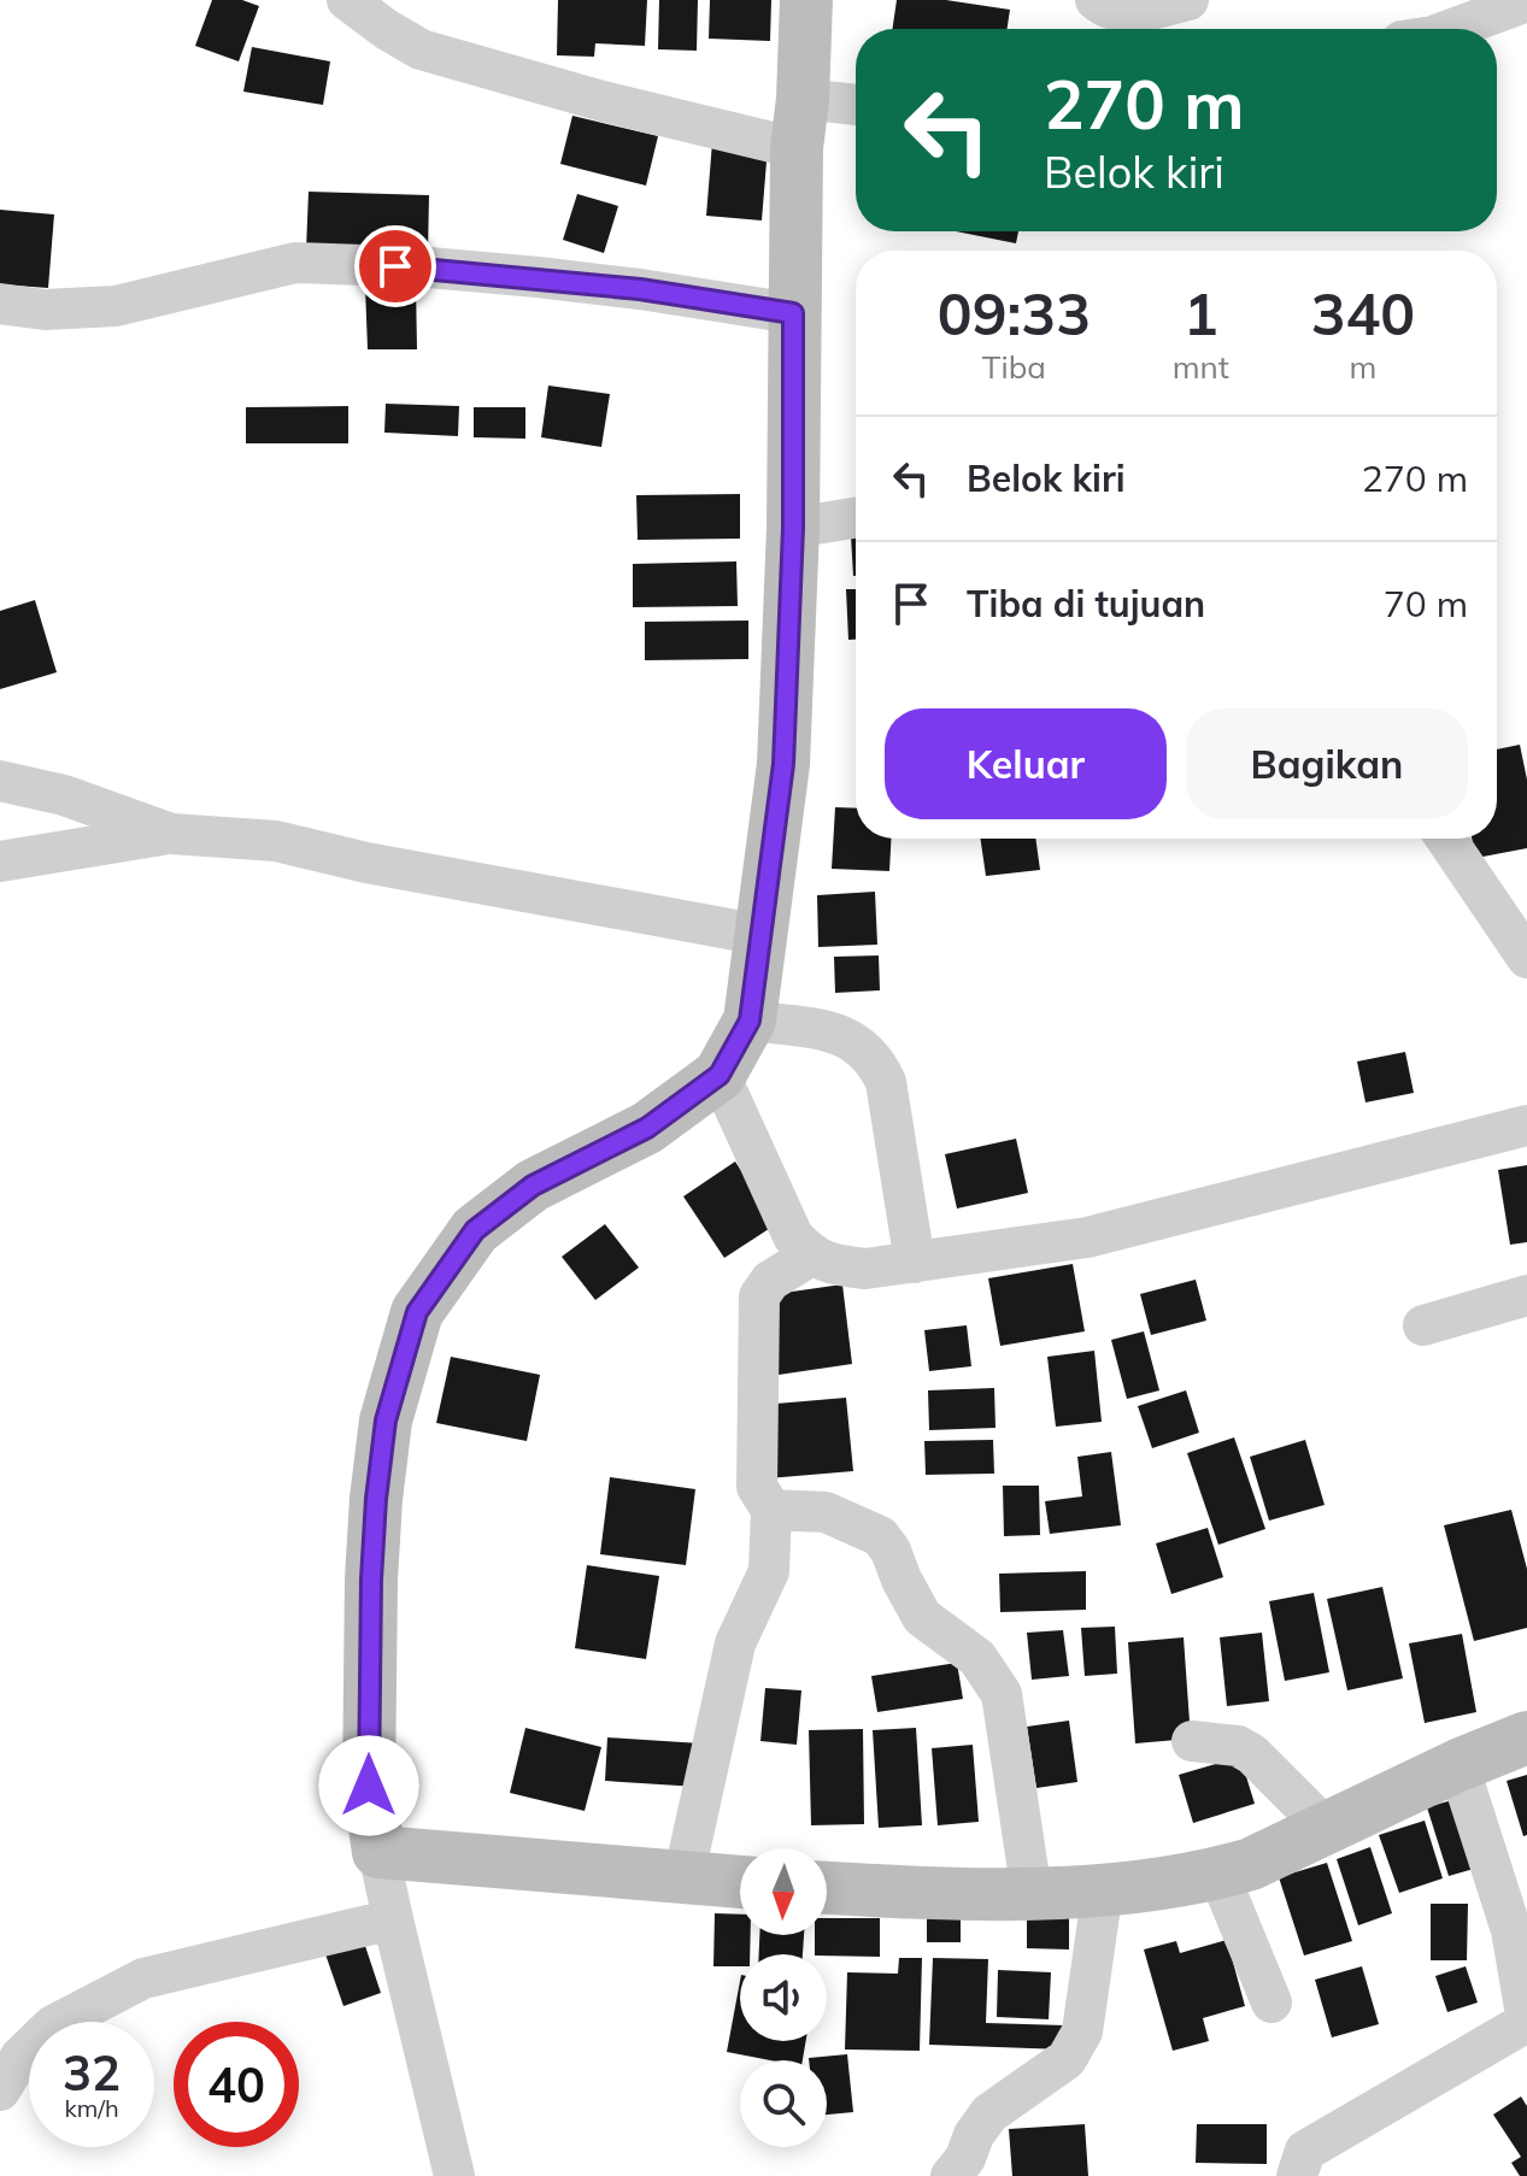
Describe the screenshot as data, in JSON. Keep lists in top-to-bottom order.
{
  "north": "bottom",
  "page": {
    "turn": ["270 m", "Belok kiri"],
    "eta": [
      "09:33",
      "Tiba",
      "1",
      "mnt",
      "340",
      "m"
    ],
    "list": [
      {
        "name": "Belok kiri",
        "value": "270 m"
      },
      {
        "name": "Tiba di tujuan",
        "value": "70 m"
      }
    ],
    "buttons": ["Keluar", "Bagikan"],
    "speed": "32 km/h",
    "limit": "40"
  }
}
